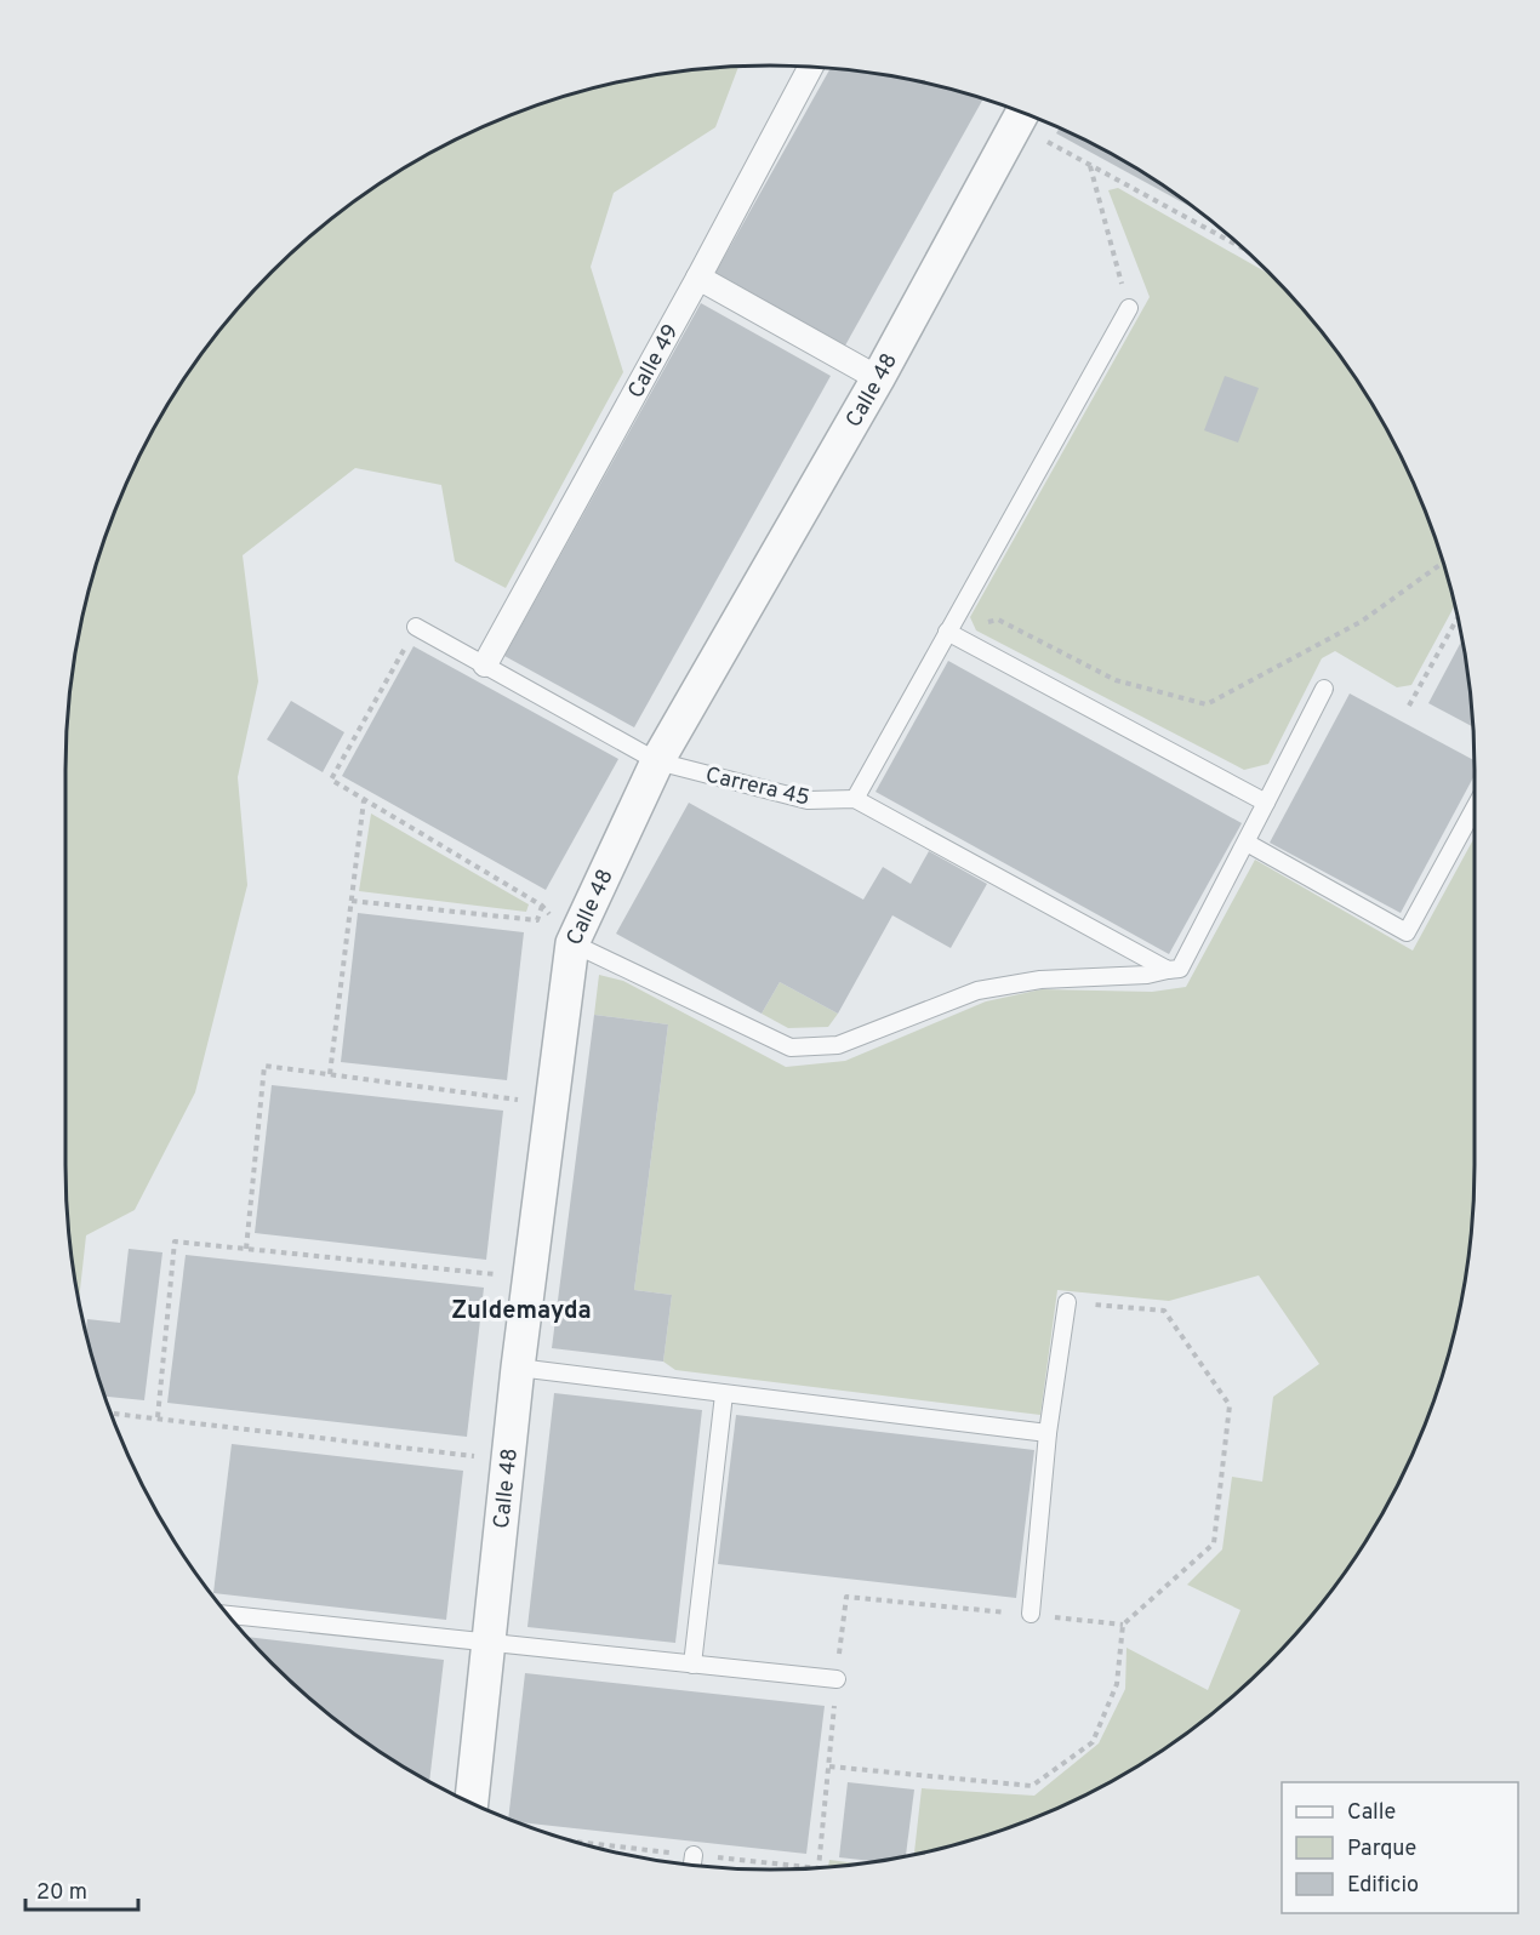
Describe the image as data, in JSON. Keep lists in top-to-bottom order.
{
  "streets": {
    "street": ["Calle 49", "Calle 48"],
    "lane": ["Carrera 45"]
  },
  "crossings": [
    ["Calle 49", "Carrera 45"],
    ["Calle 48", "Carrera 45"]
  ],
  "districts": ["Zuldemayda"],
  "legend": ["Calle", "Parque", "Edificio"],
  "scale_bar": "20 m"
}
